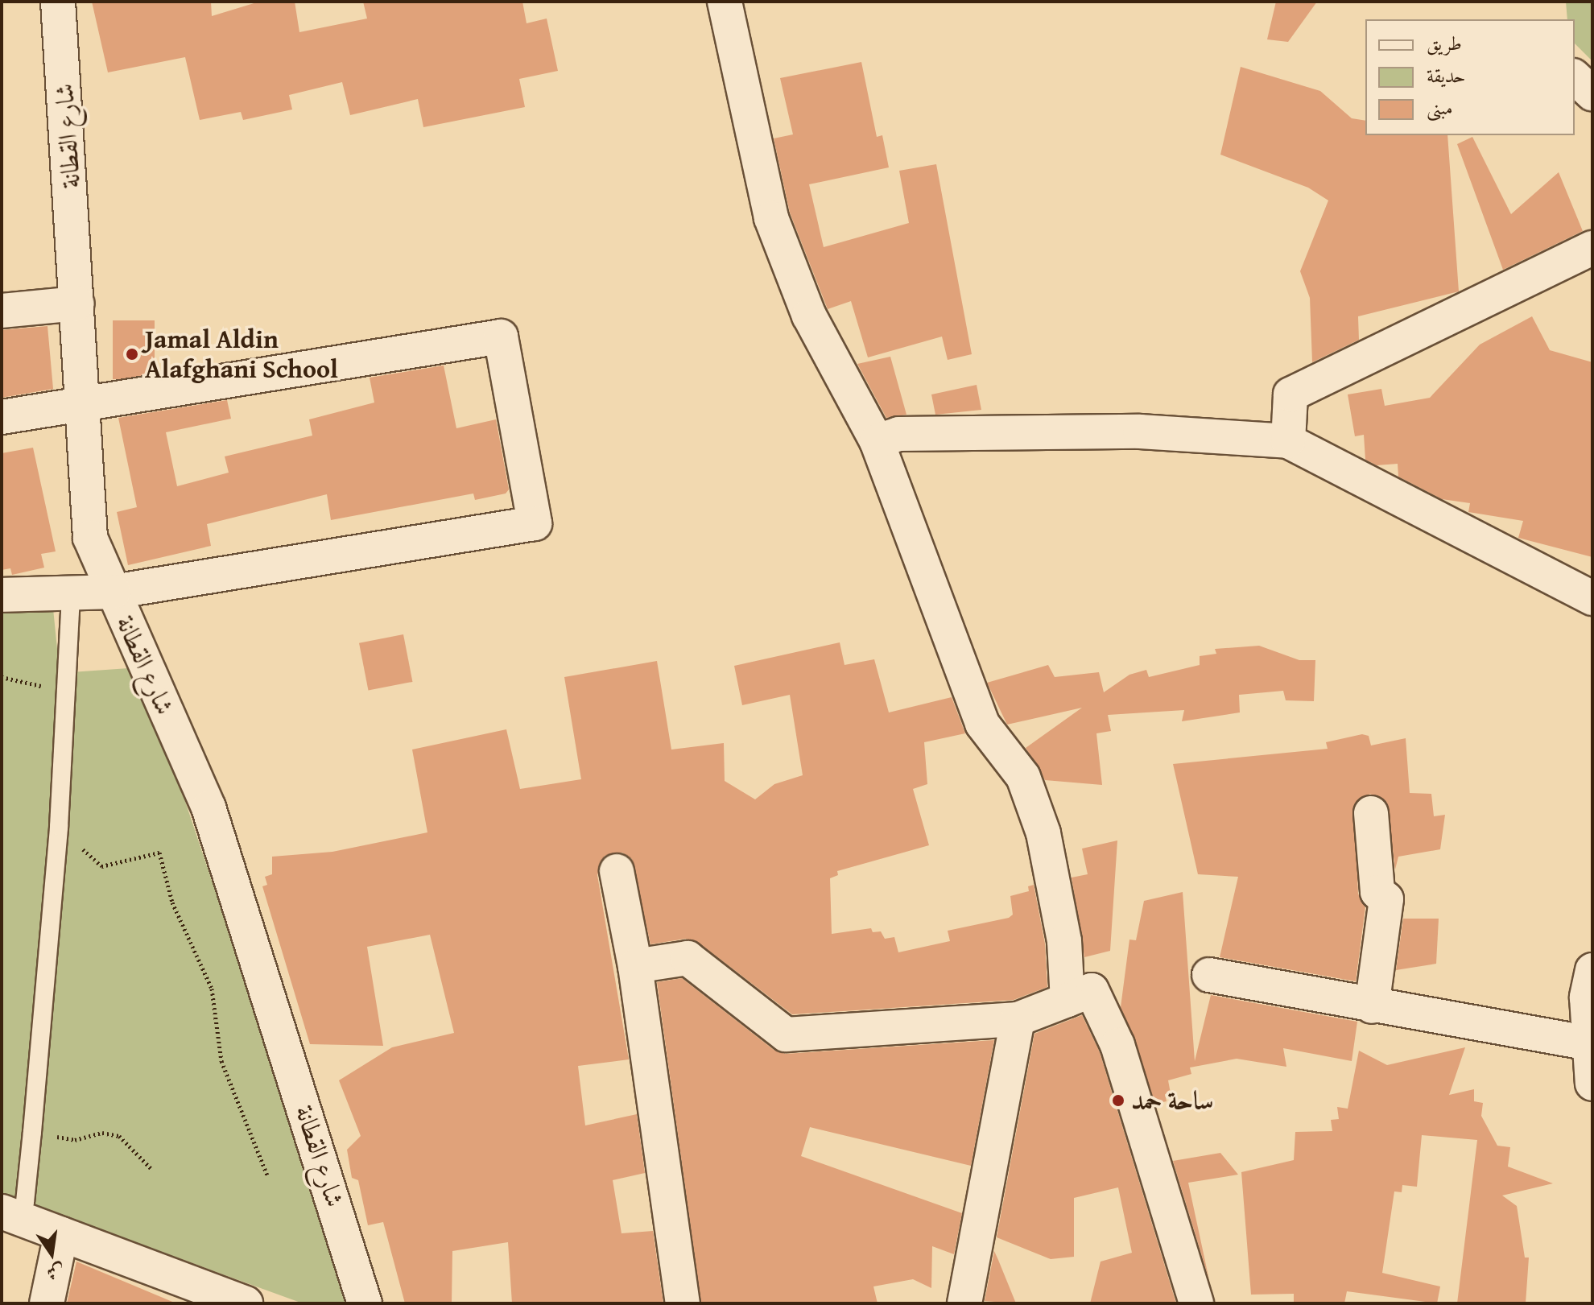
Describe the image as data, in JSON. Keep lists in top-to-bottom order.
{
  "streets": {
    "street": ["شارع القطانة"]
  },
  "places": ["Jamal Aldin Alafghani School", "ساحة حمد"],
  "legend": ["طريق", "حديقة", "مبنى"],
  "north": "bottom"
}
